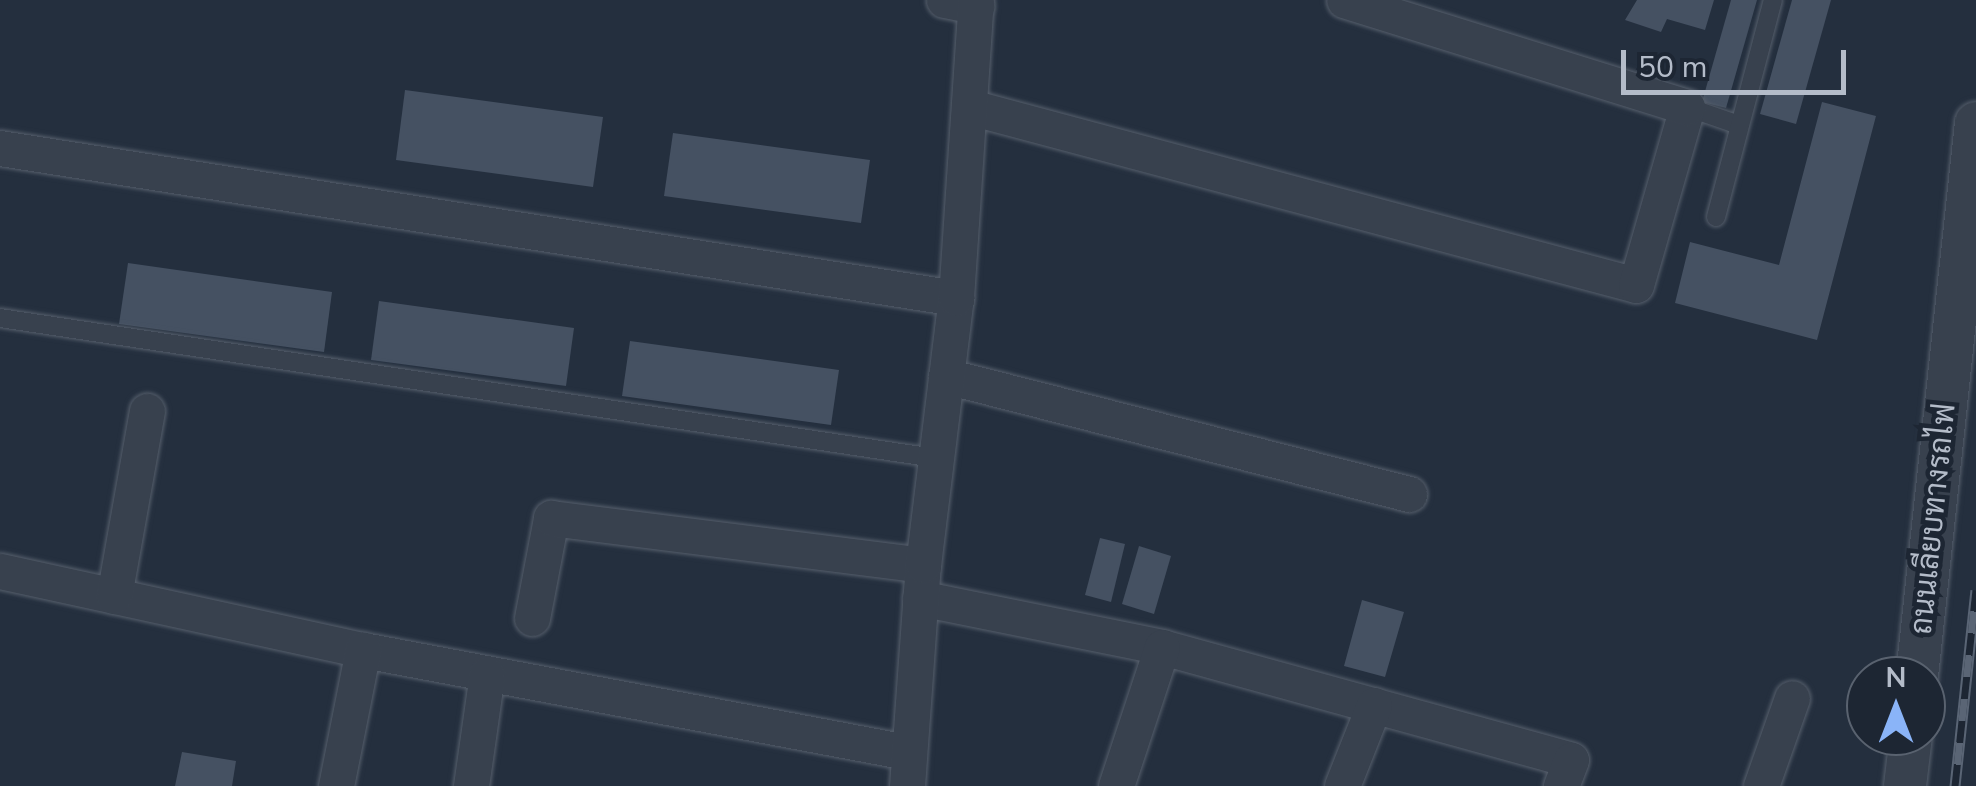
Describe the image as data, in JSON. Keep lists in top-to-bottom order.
{
  "streets": {
    "street": ["ถนนเลียบทางรถไฟ"]
  },
  "scale_bar": "50 m",
  "north": "top"
}
